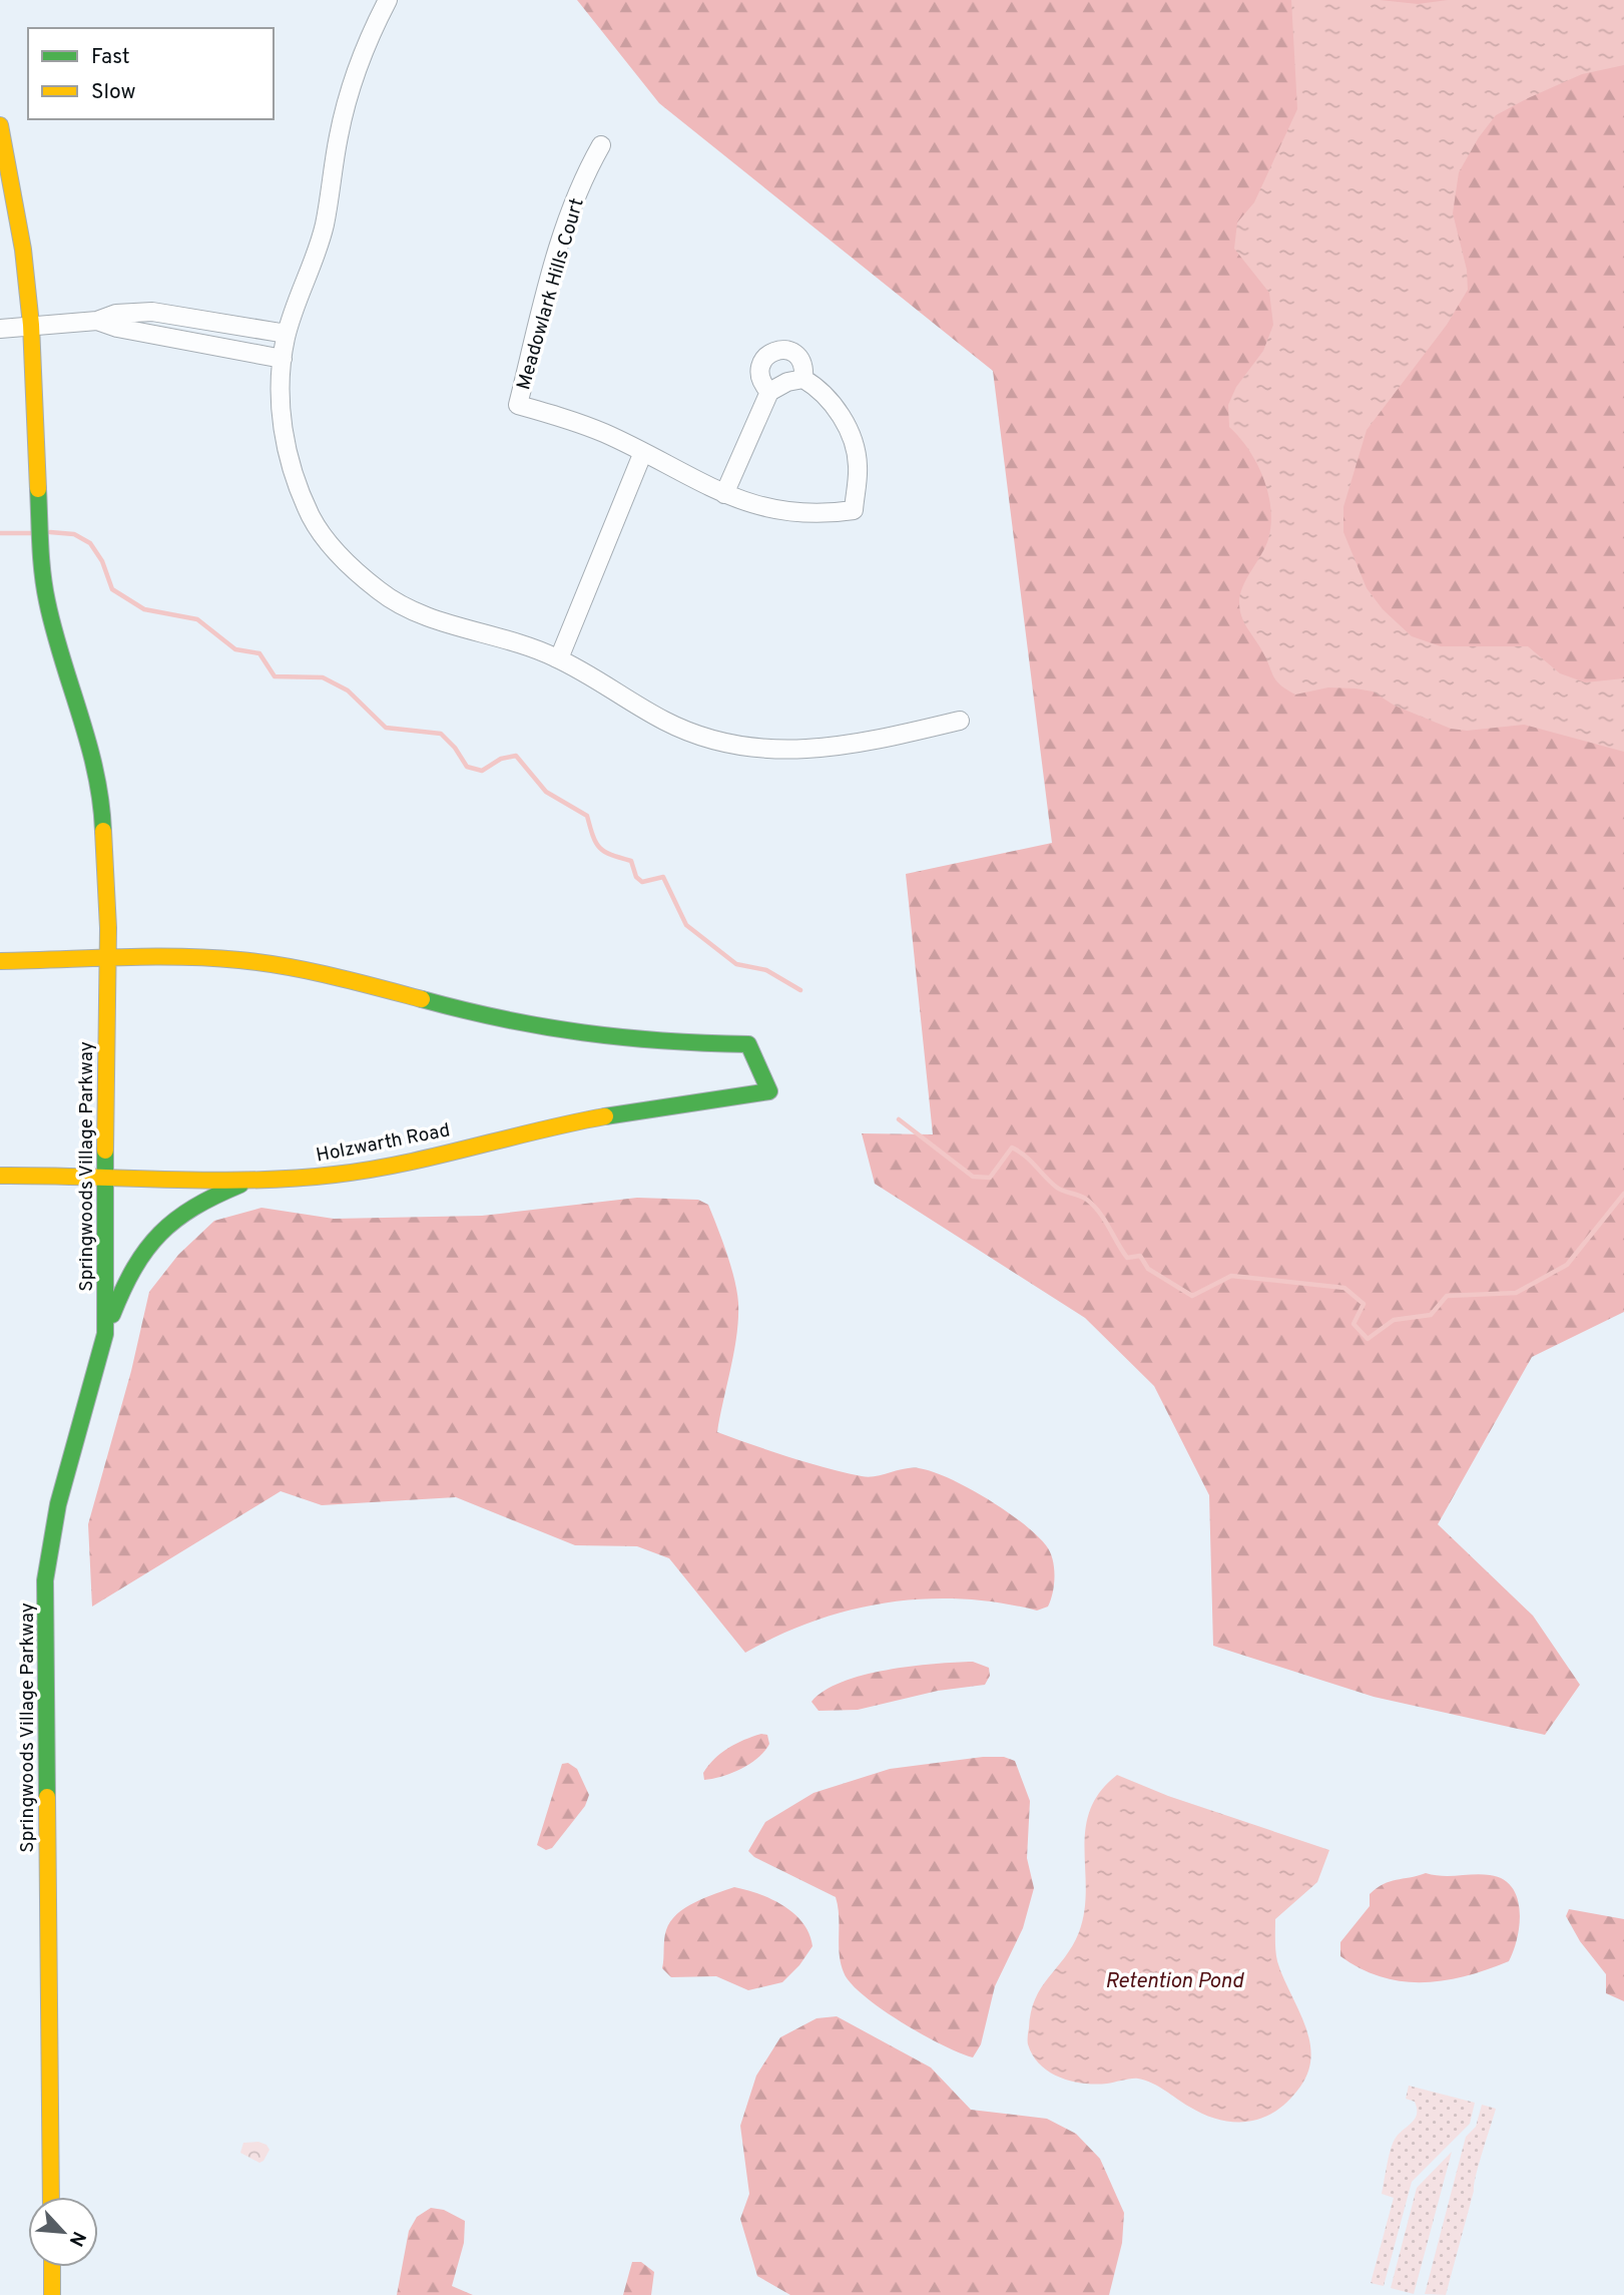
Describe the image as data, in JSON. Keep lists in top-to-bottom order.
{
  "streets": {
    "street": ["Meadowlark Hills Court", "Holzwarth Road", "Springwoods Village Parkway"]
  },
  "crossings": [
    ["Holzwarth Road", "Springwoods Village Parkway"]
  ],
  "water": ["Retention Pond"],
  "legend": ["Fast", "Slow"],
  "north": "bottom right"
}
